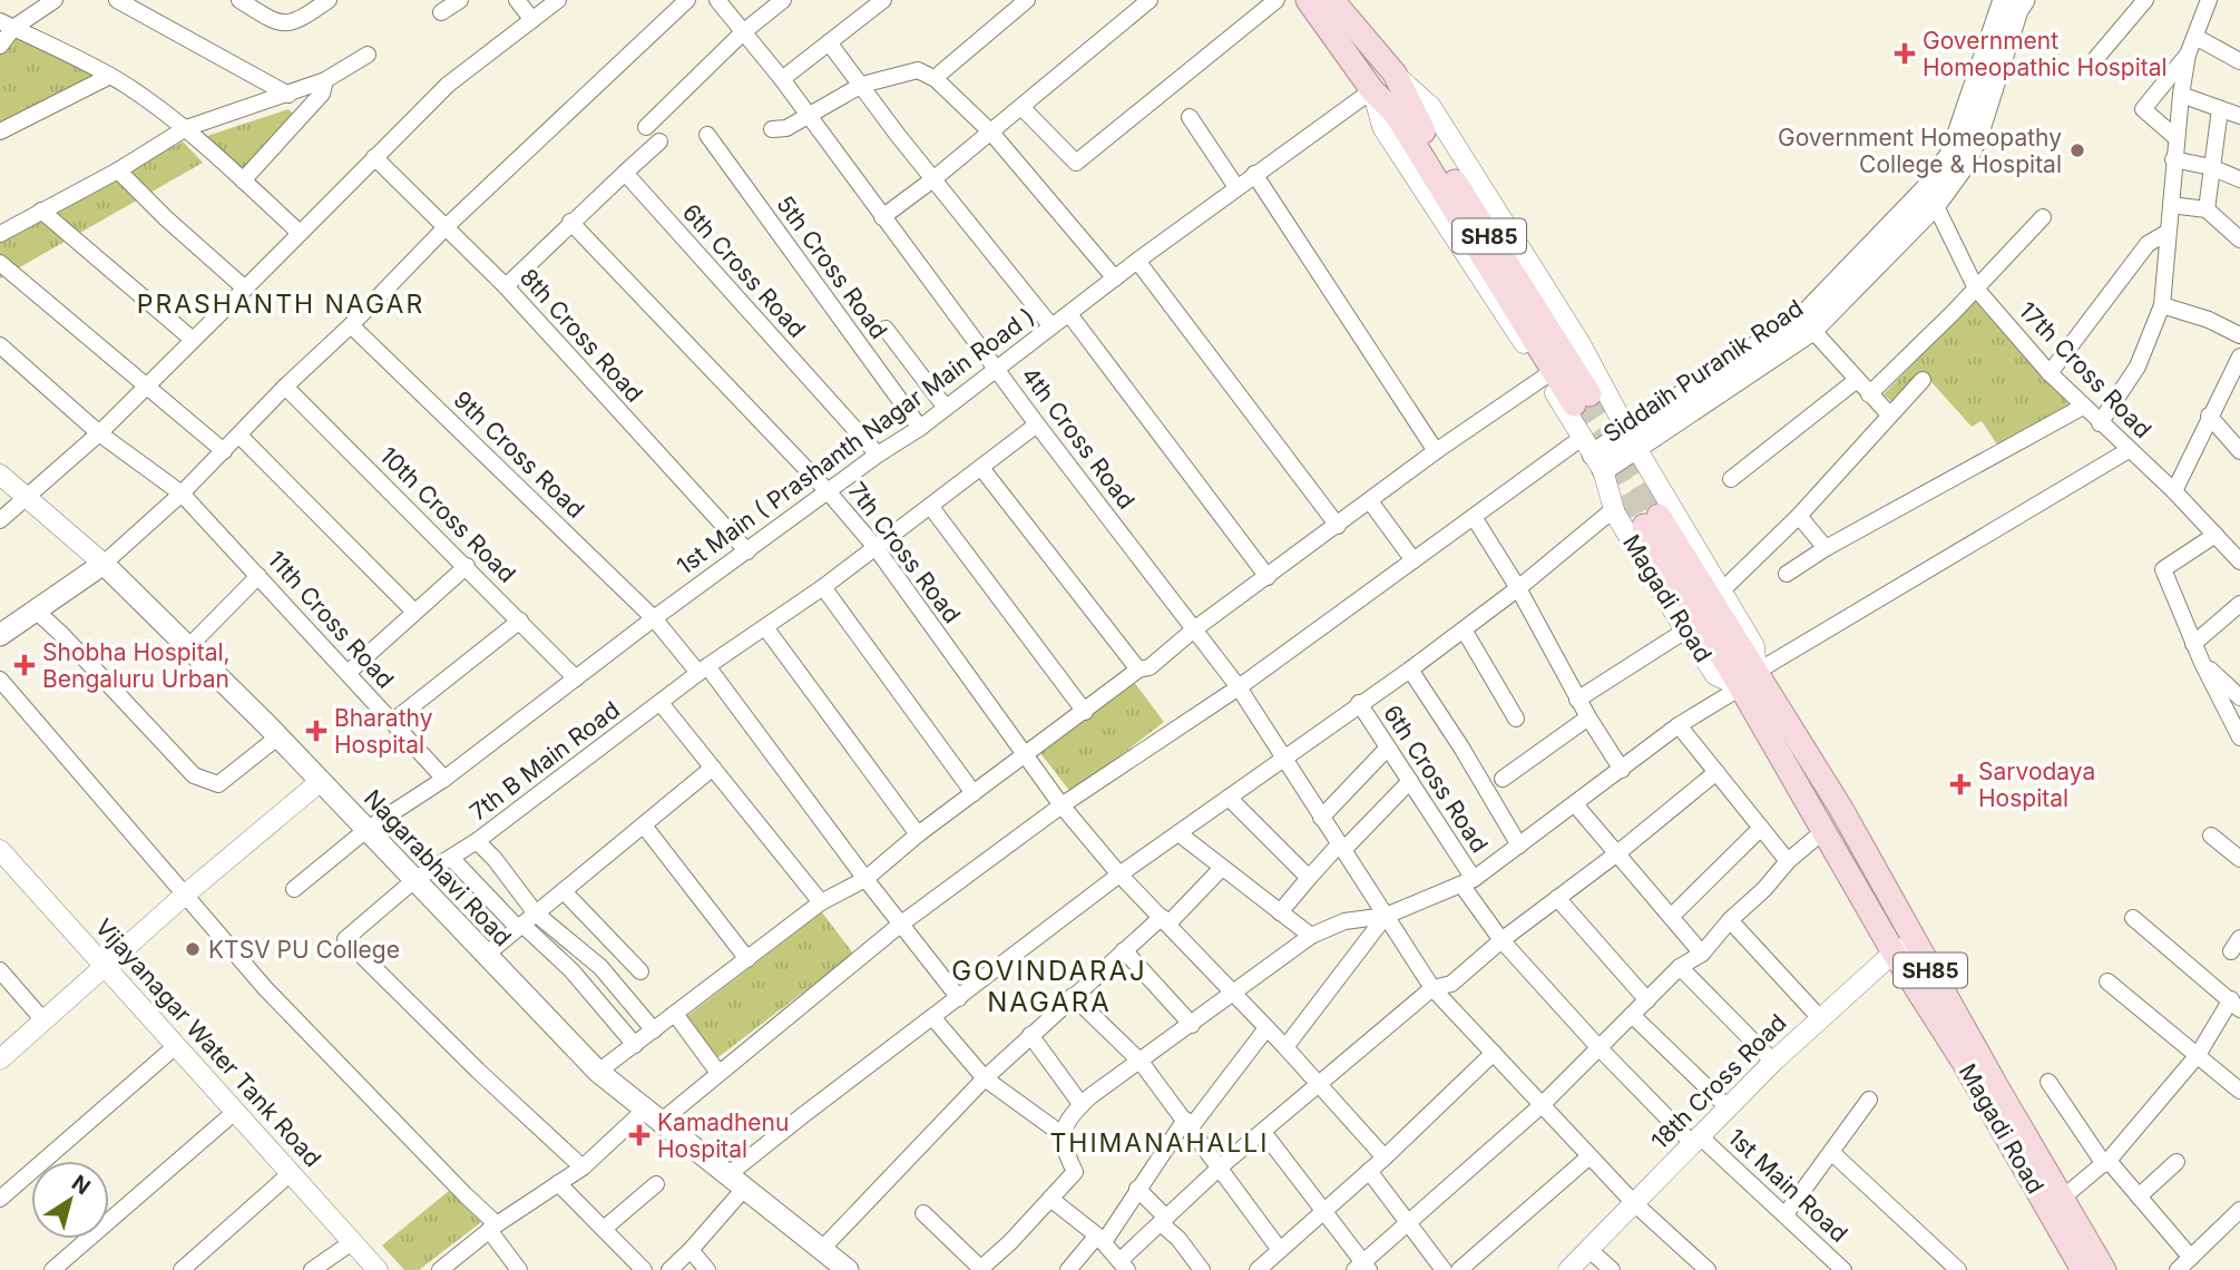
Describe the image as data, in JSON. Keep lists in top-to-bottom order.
{
  "streets": {
    "main road": [
      "SH85",
      "Siddaih Puranik Road",
      "Magadi Road",
      "Nagarabhavi Road"
    ],
    "street": [
      "5th Cross Road",
      "6th Cross Road",
      "8th Cross Road",
      "17th Cross Road",
      "4th Cross Road",
      "1st Main ( Prashanth Nagar Main Road )",
      "9th Cross Road",
      "10th Cross Road",
      "7th Cross Road",
      "11th Cross Road",
      "7th B Main Road",
      "Vijayanagar Water Tank Road",
      "18th Cross Road",
      "1st Main Road"
    ]
  },
  "crossings": [
    ["SH85", "1st Main ( Prashanth Nagar Main Road )"],
    ["SH85", "Magadi Road"],
    ["5th Cross Road", "1st Main ( Prashanth Nagar Main Road )"],
    ["6th Cross Road", "1st Main ( Prashanth Nagar Main Road )"],
    ["6th Cross Road", "1st Main Road"],
    ["8th Cross Road", "1st Main ( Prashanth Nagar Main Road )"],
    ["17th Cross Road", "Siddaih Puranik Road"],
    ["Siddaih Puranik Road", "Magadi Road"],
    ["4th Cross Road", "1st Main ( Prashanth Nagar Main Road )"],
    ["4th Cross Road", "7th B Main Road"],
    ["4th Cross Road", "18th Cross Road"],
    ["1st Main ( Prashanth Nagar Main Road )", "9th Cross Road"],
    ["1st Main ( Prashanth Nagar Main Road )", "10th Cross Road"],
    ["1st Main ( Prashanth Nagar Main Road )", "7th Cross Road"],
    ["1st Main ( Prashanth Nagar Main Road )", "Magadi Road"],
    ["1st Main ( Prashanth Nagar Main Road )", "11th Cross Road"],
    ["1st Main ( Prashanth Nagar Main Road )", "Nagarabhavi Road"],
    ["9th Cross Road", "7th B Main Road"],
    ["7th Cross Road", "7th B Main Road"],
    ["Magadi Road", "18th Cross Road"],
    ["7th B Main Road", "Nagarabhavi Road"],
    ["18th Cross Road", "1st Main Road"]
  ],
  "districts": ["PRASHANTH NAGAR", "GOVINDARAJ NAGARA", "THIMANAHALLI"],
  "places": {
    "health": [
      "Government Homeopathic Hospital",
      "Shobha Hospital, Bengaluru Urban",
      "Bharathy Hospital",
      "Sarvodaya Hospital",
      "Kamadhenu Hospital"
    ],
    "other": ["Government Homeopathy College & Hospital", "KTSV PU College"]
  },
  "north": "top right"
}
